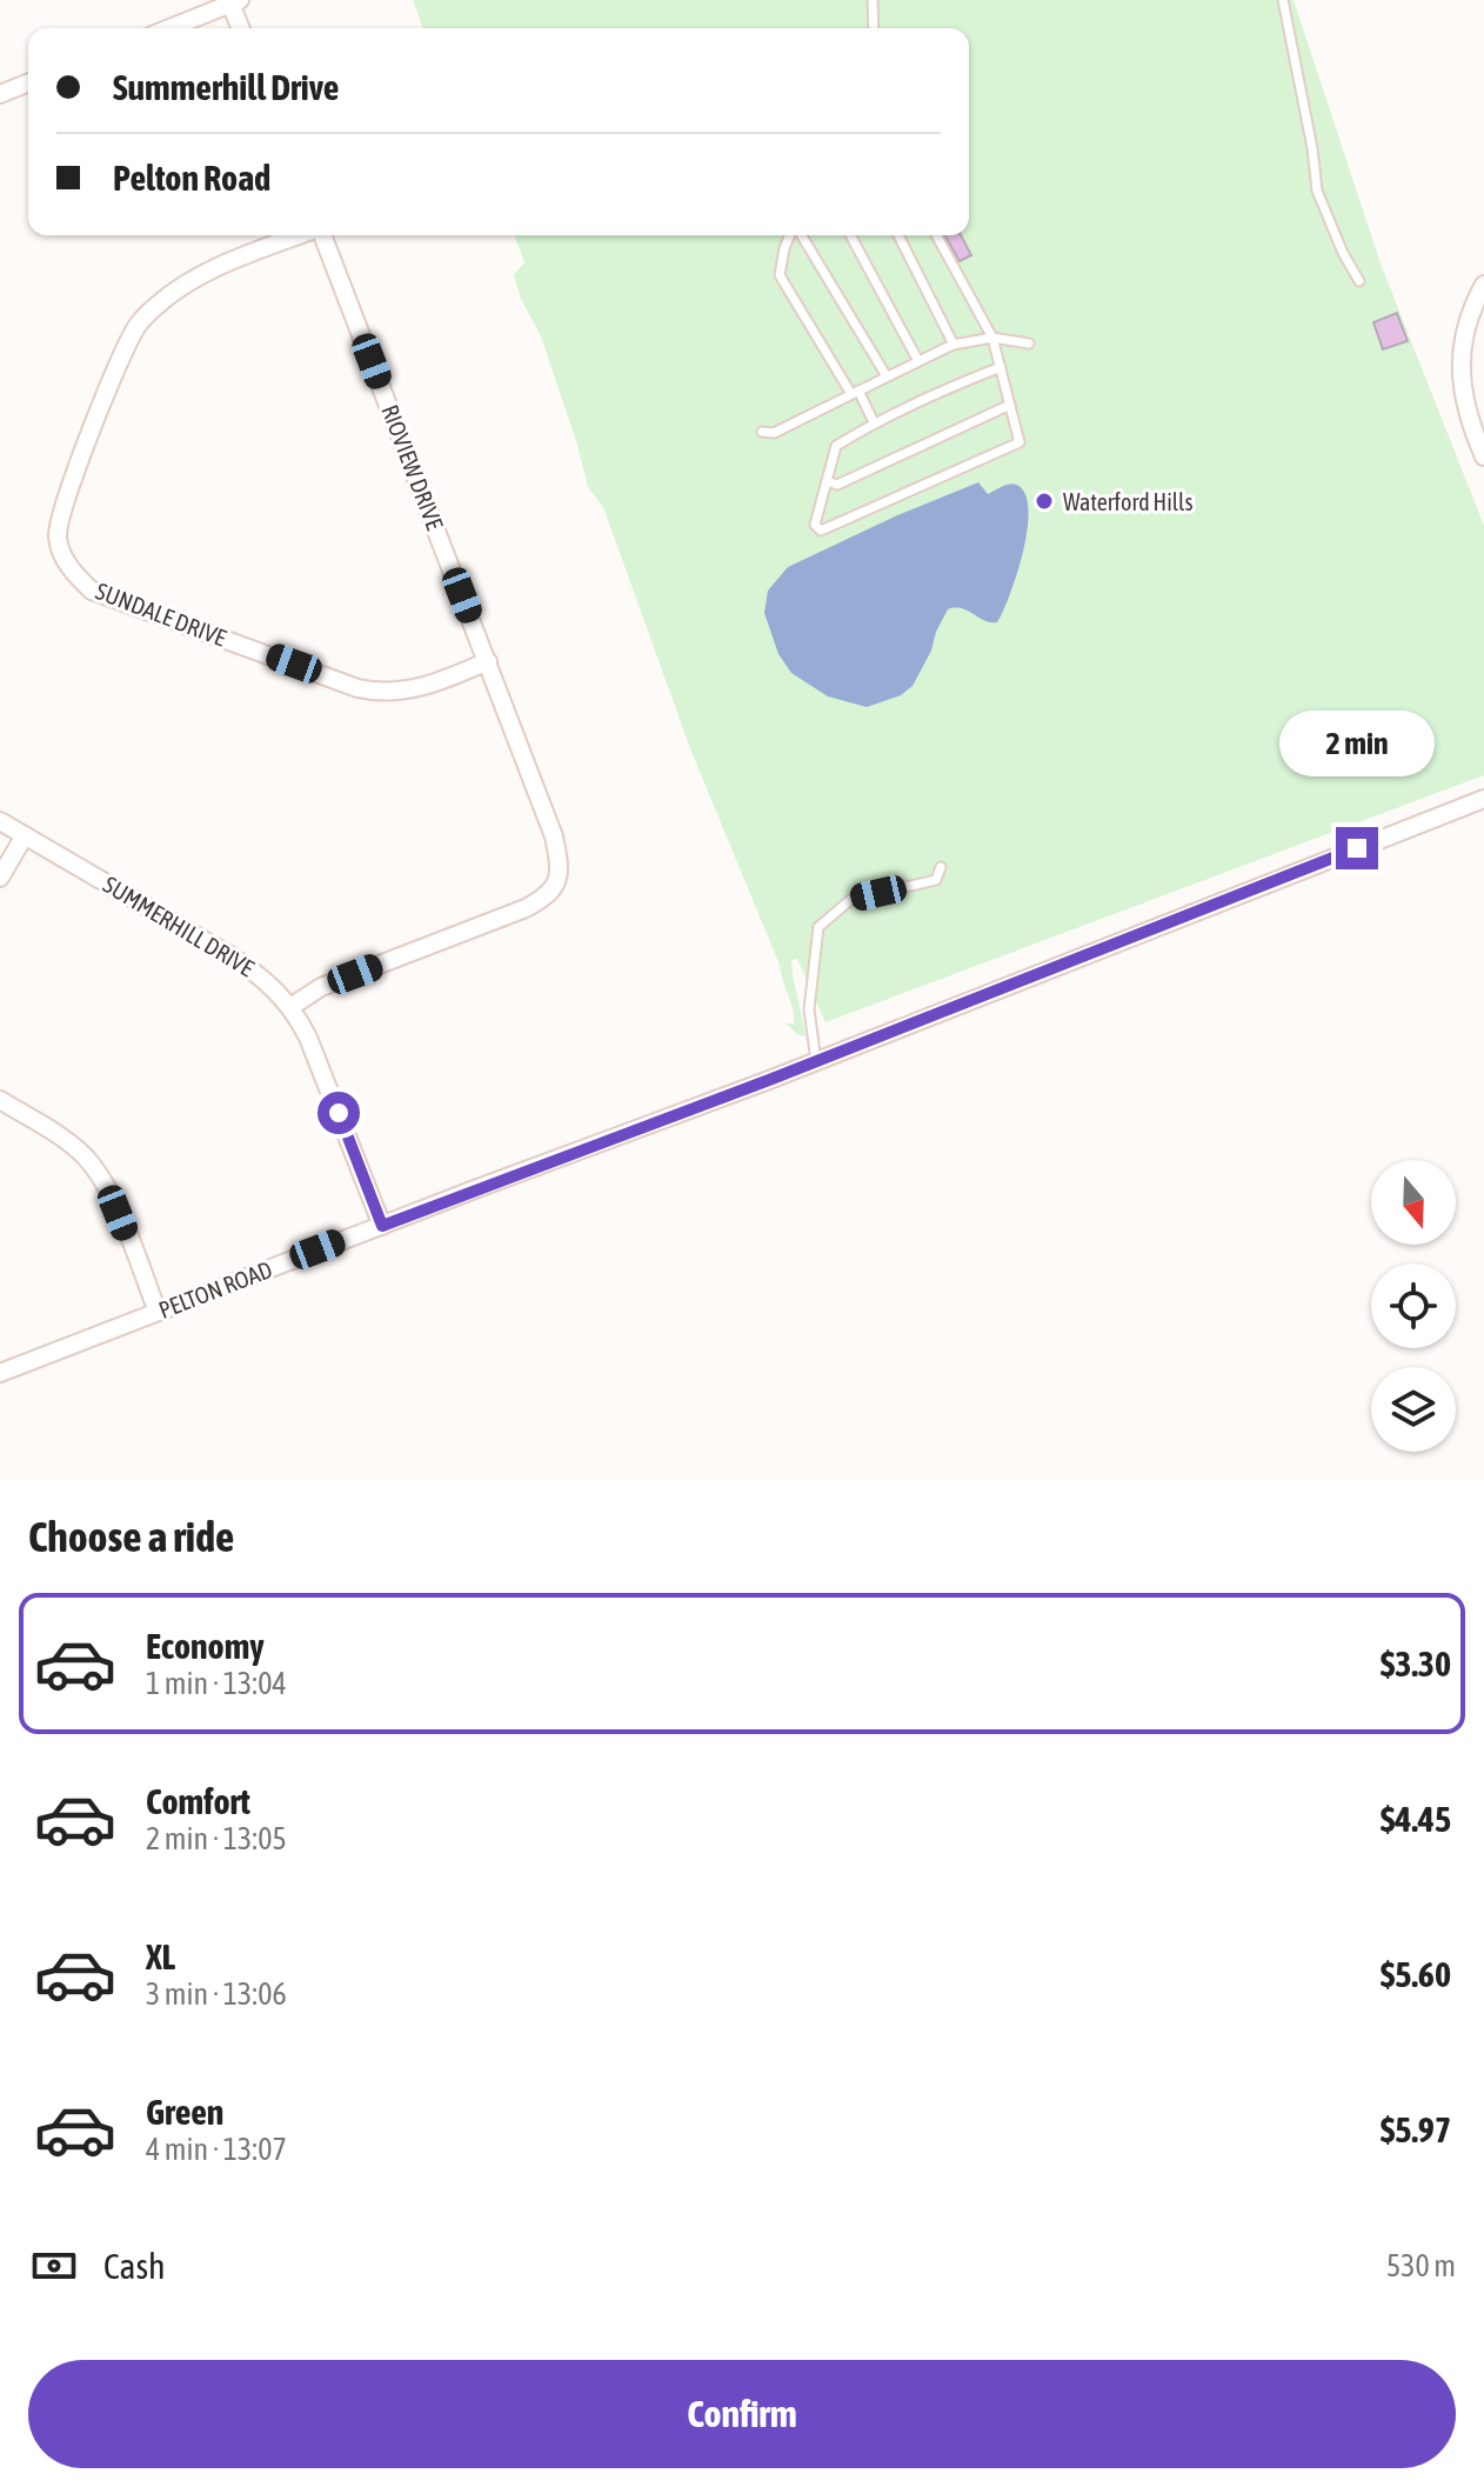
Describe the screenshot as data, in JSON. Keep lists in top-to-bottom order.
{
  "streets": {
    "street": [
      "RIOVIEW DRIVE",
      "SUNDALE DRIVE",
      "SUMMERHILL DRIVE",
      "PELTON ROAD"
    ]
  },
  "crossings": [
    ["RIOVIEW DRIVE", "SUNDALE DRIVE"],
    ["RIOVIEW DRIVE", "SUMMERHILL DRIVE"],
    ["SUMMERHILL DRIVE", "PELTON ROAD"]
  ],
  "places": ["Waterford Hills"],
  "north": "bottom",
  "page": {
    "banner": ["Summerhill Drive", "Pelton Road"],
    "bubble": "2 min",
    "heading": "Choose a ride",
    "list": [
      {
        "name": "Economy",
        "note": "1 min · 13:04",
        "value": "$3.30"
      },
      {
        "name": "Comfort",
        "note": "2 min · 13:05",
        "value": "$4.45"
      },
      {
        "name": "XL",
        "note": "3 min · 13:06",
        "value": "$5.60"
      },
      {
        "name": "Green",
        "note": "4 min · 13:07",
        "value": "$5.97"
      }
    ],
    "pay": ["Cash", "530 m"],
    "buttons": "Confirm"
  }
}
